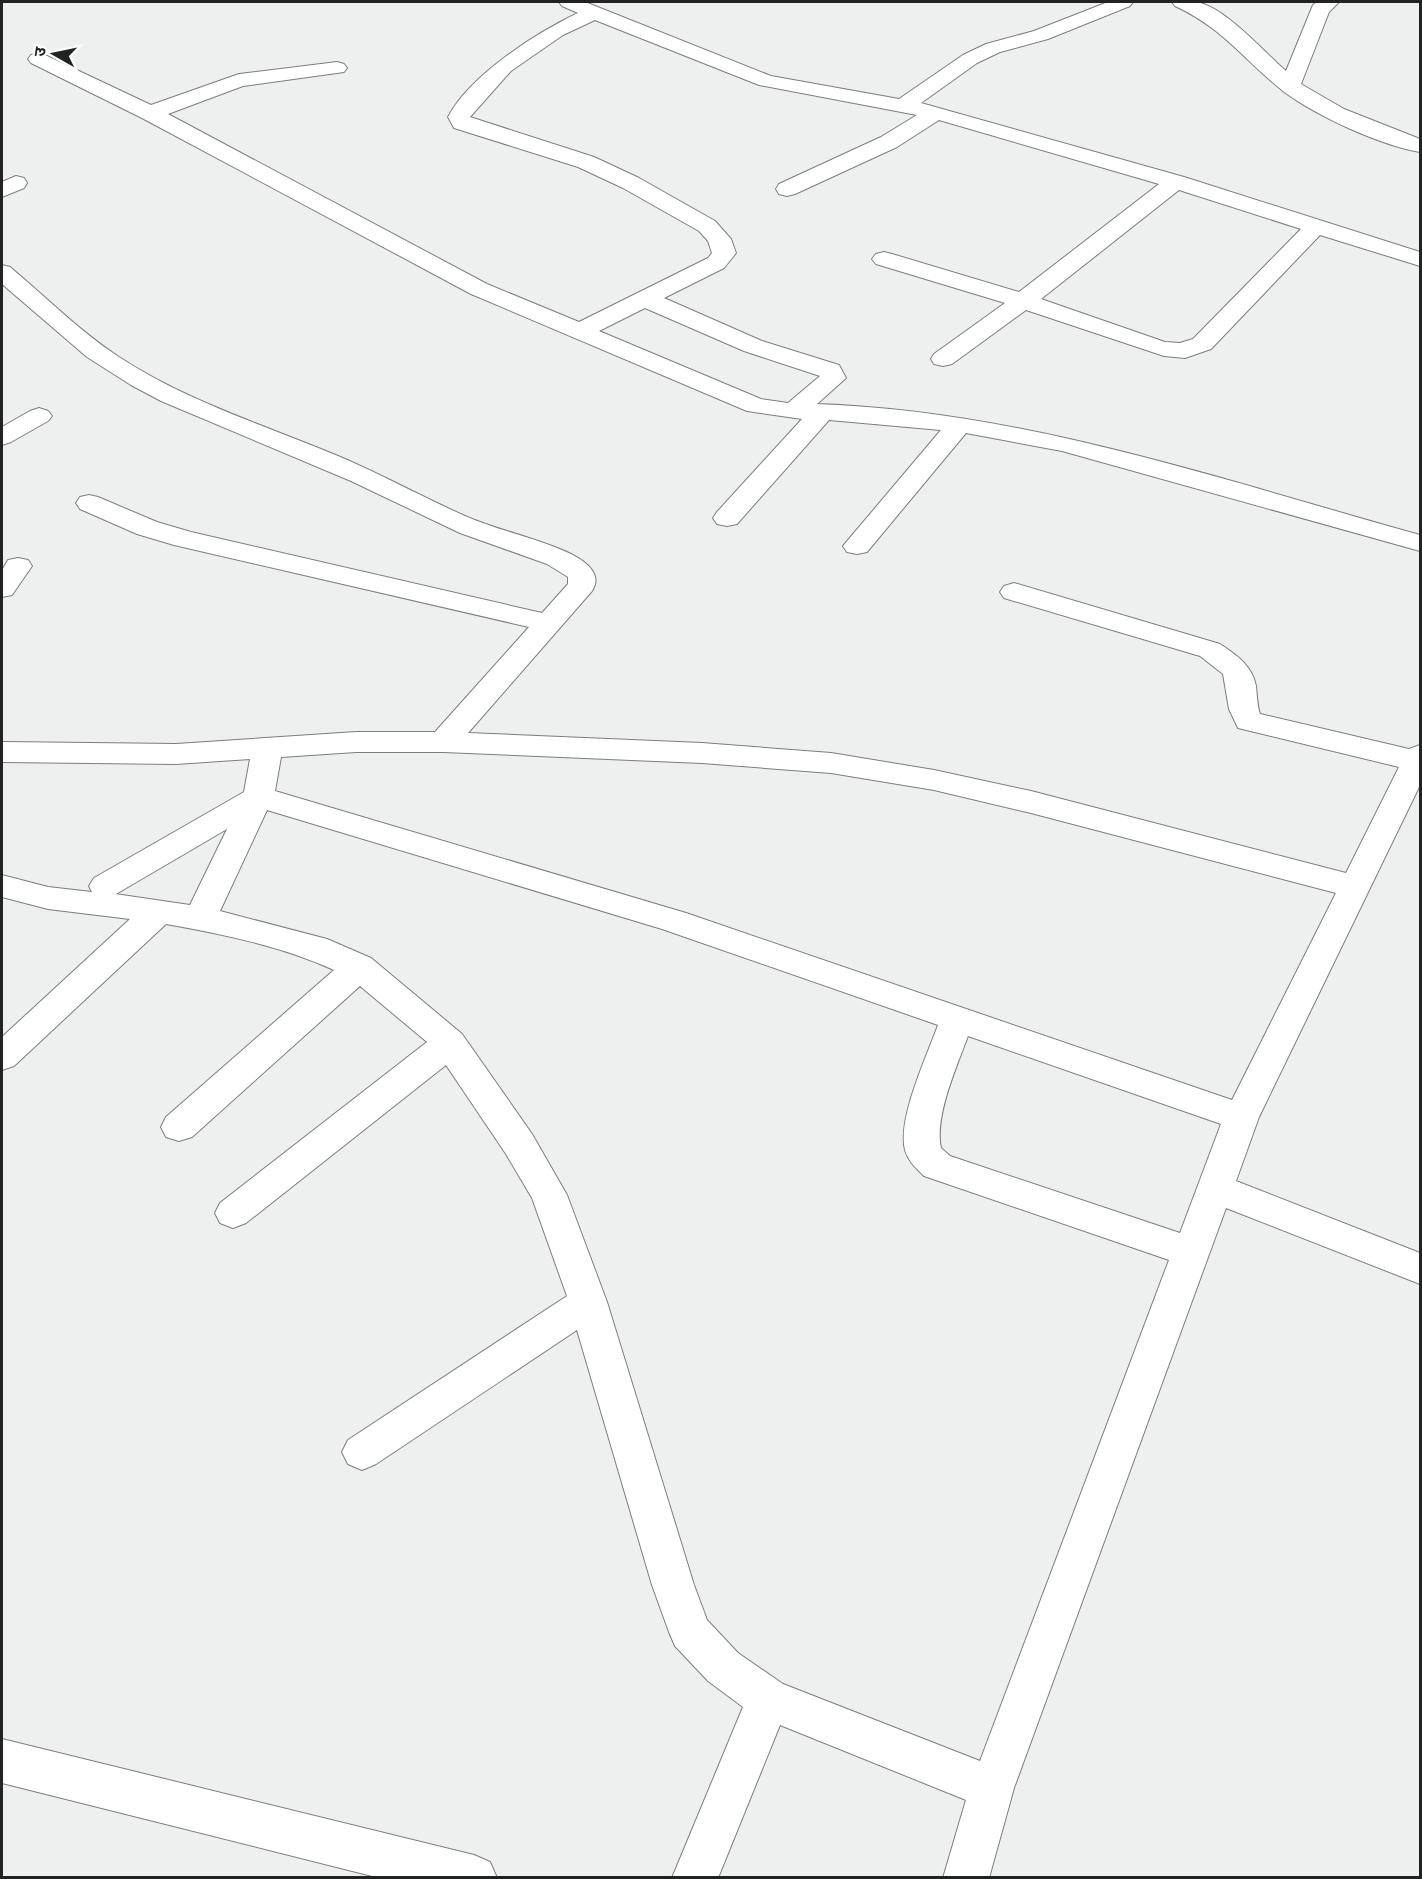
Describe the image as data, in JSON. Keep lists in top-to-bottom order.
{
  "north": "left"
}
